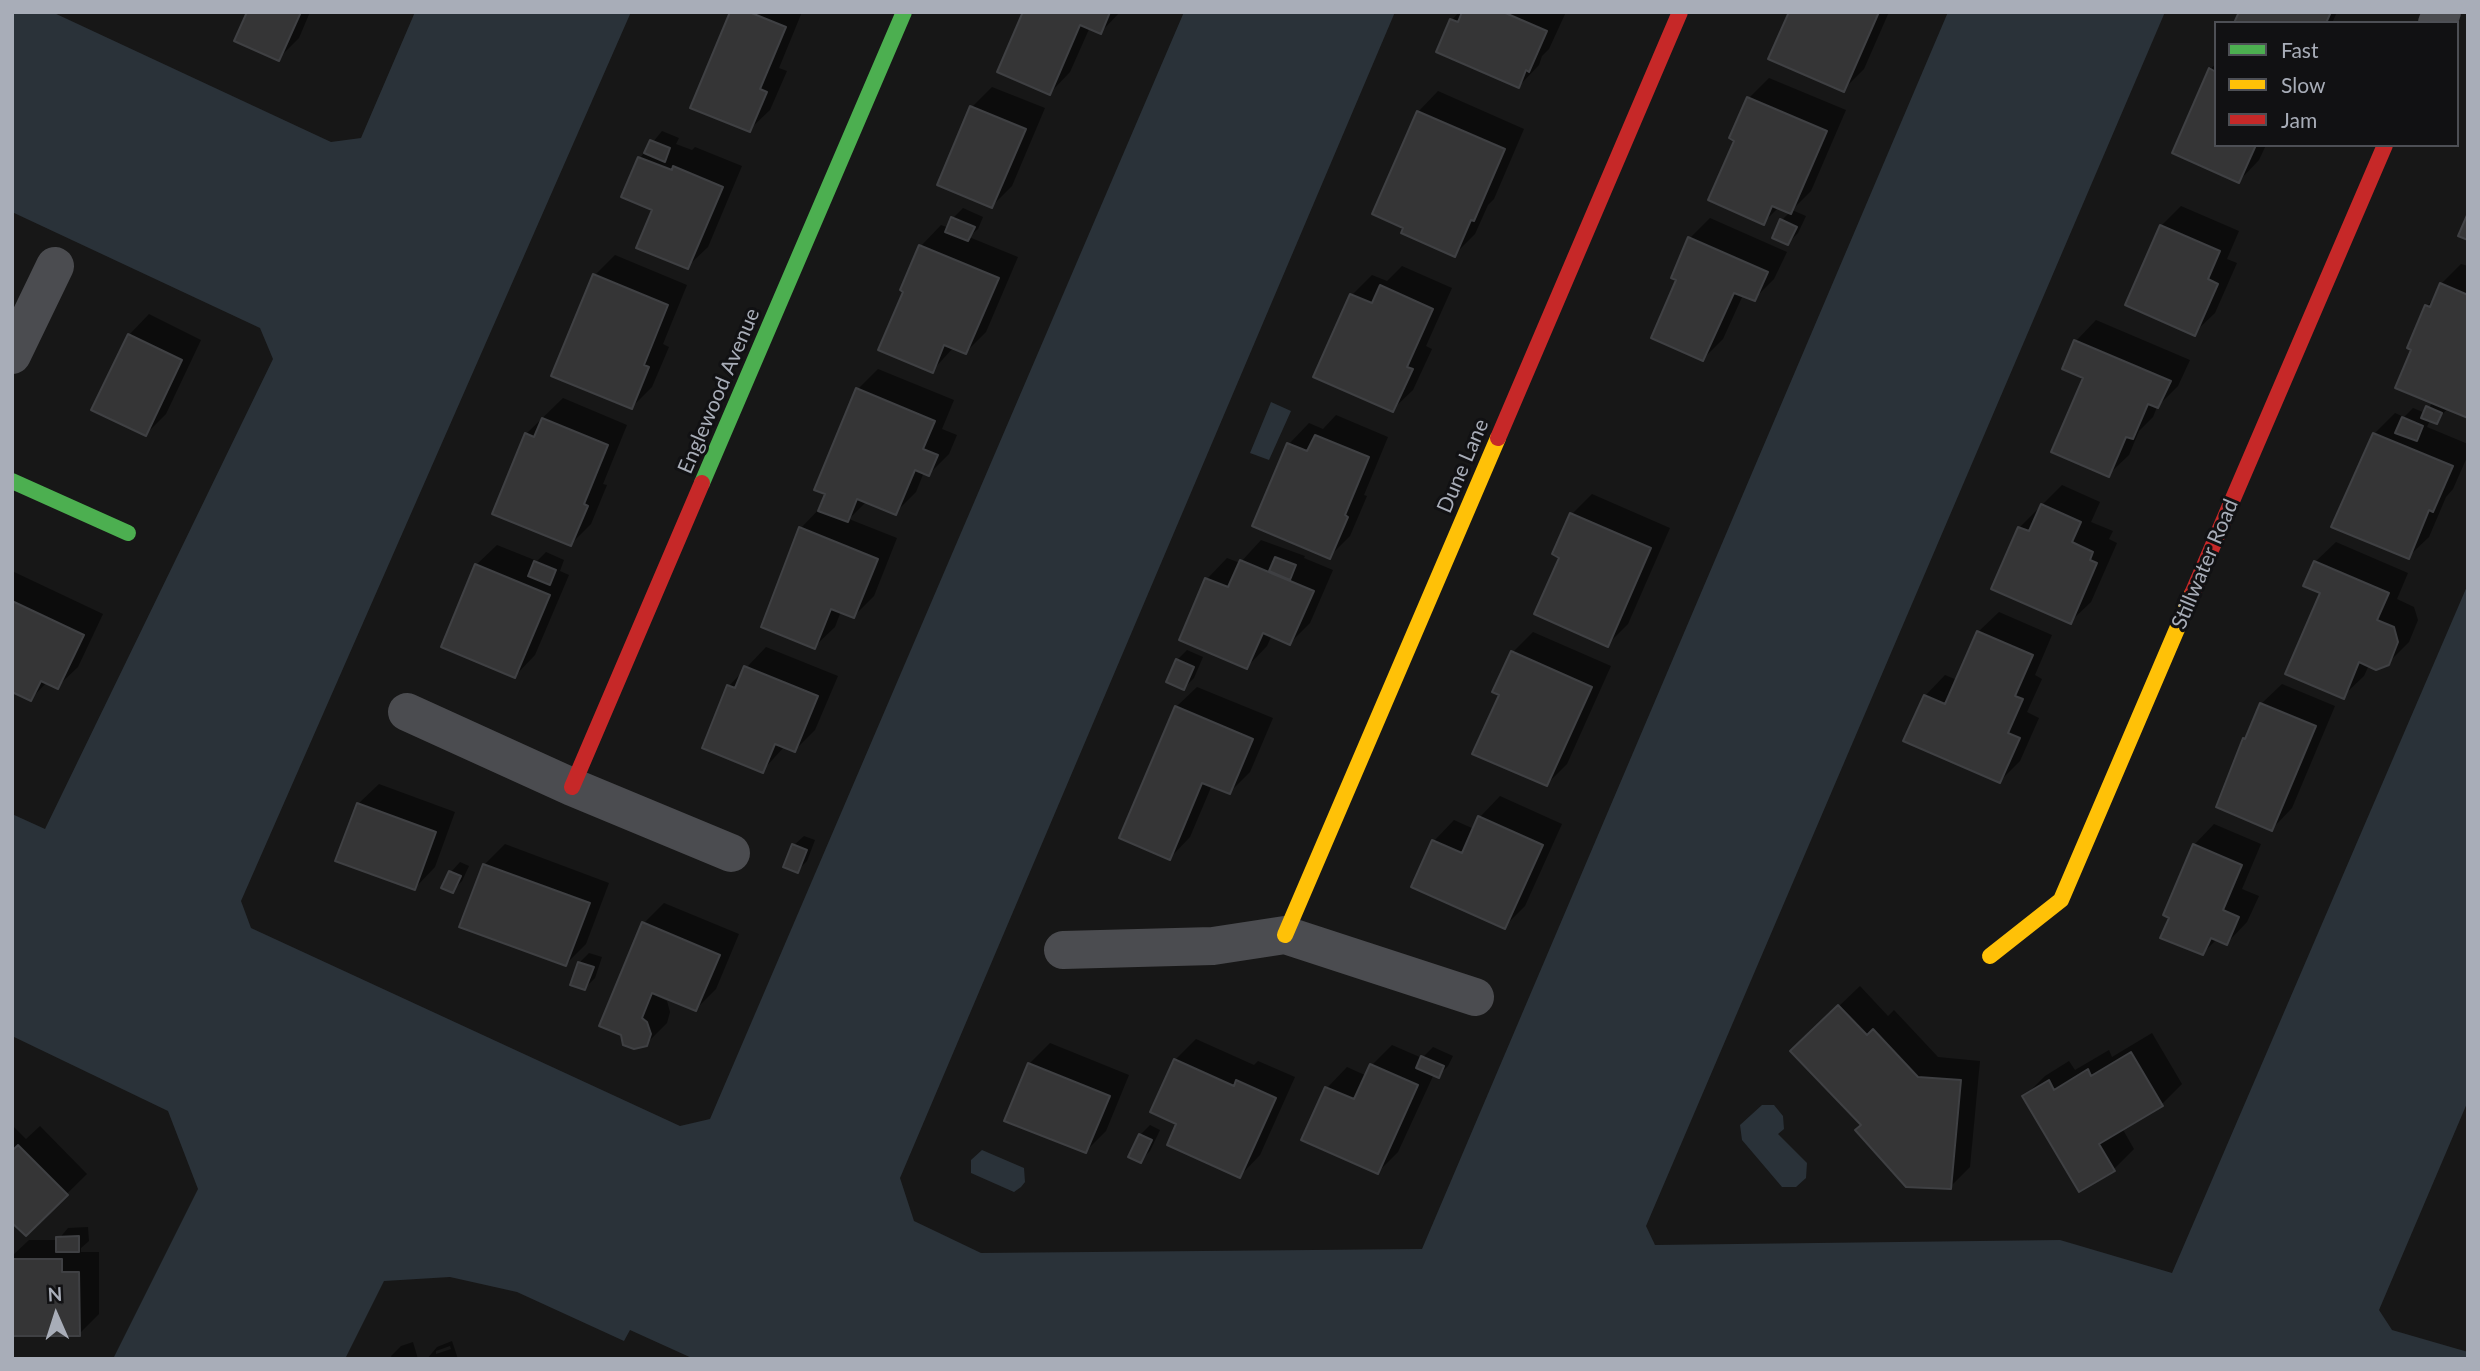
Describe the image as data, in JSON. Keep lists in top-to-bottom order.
{
  "streets": {
    "street": ["Englewood Avenue", "Dune Lane", "Stillwater Road"]
  },
  "legend": ["Fast", "Slow", "Jam"],
  "north": "top"
}
